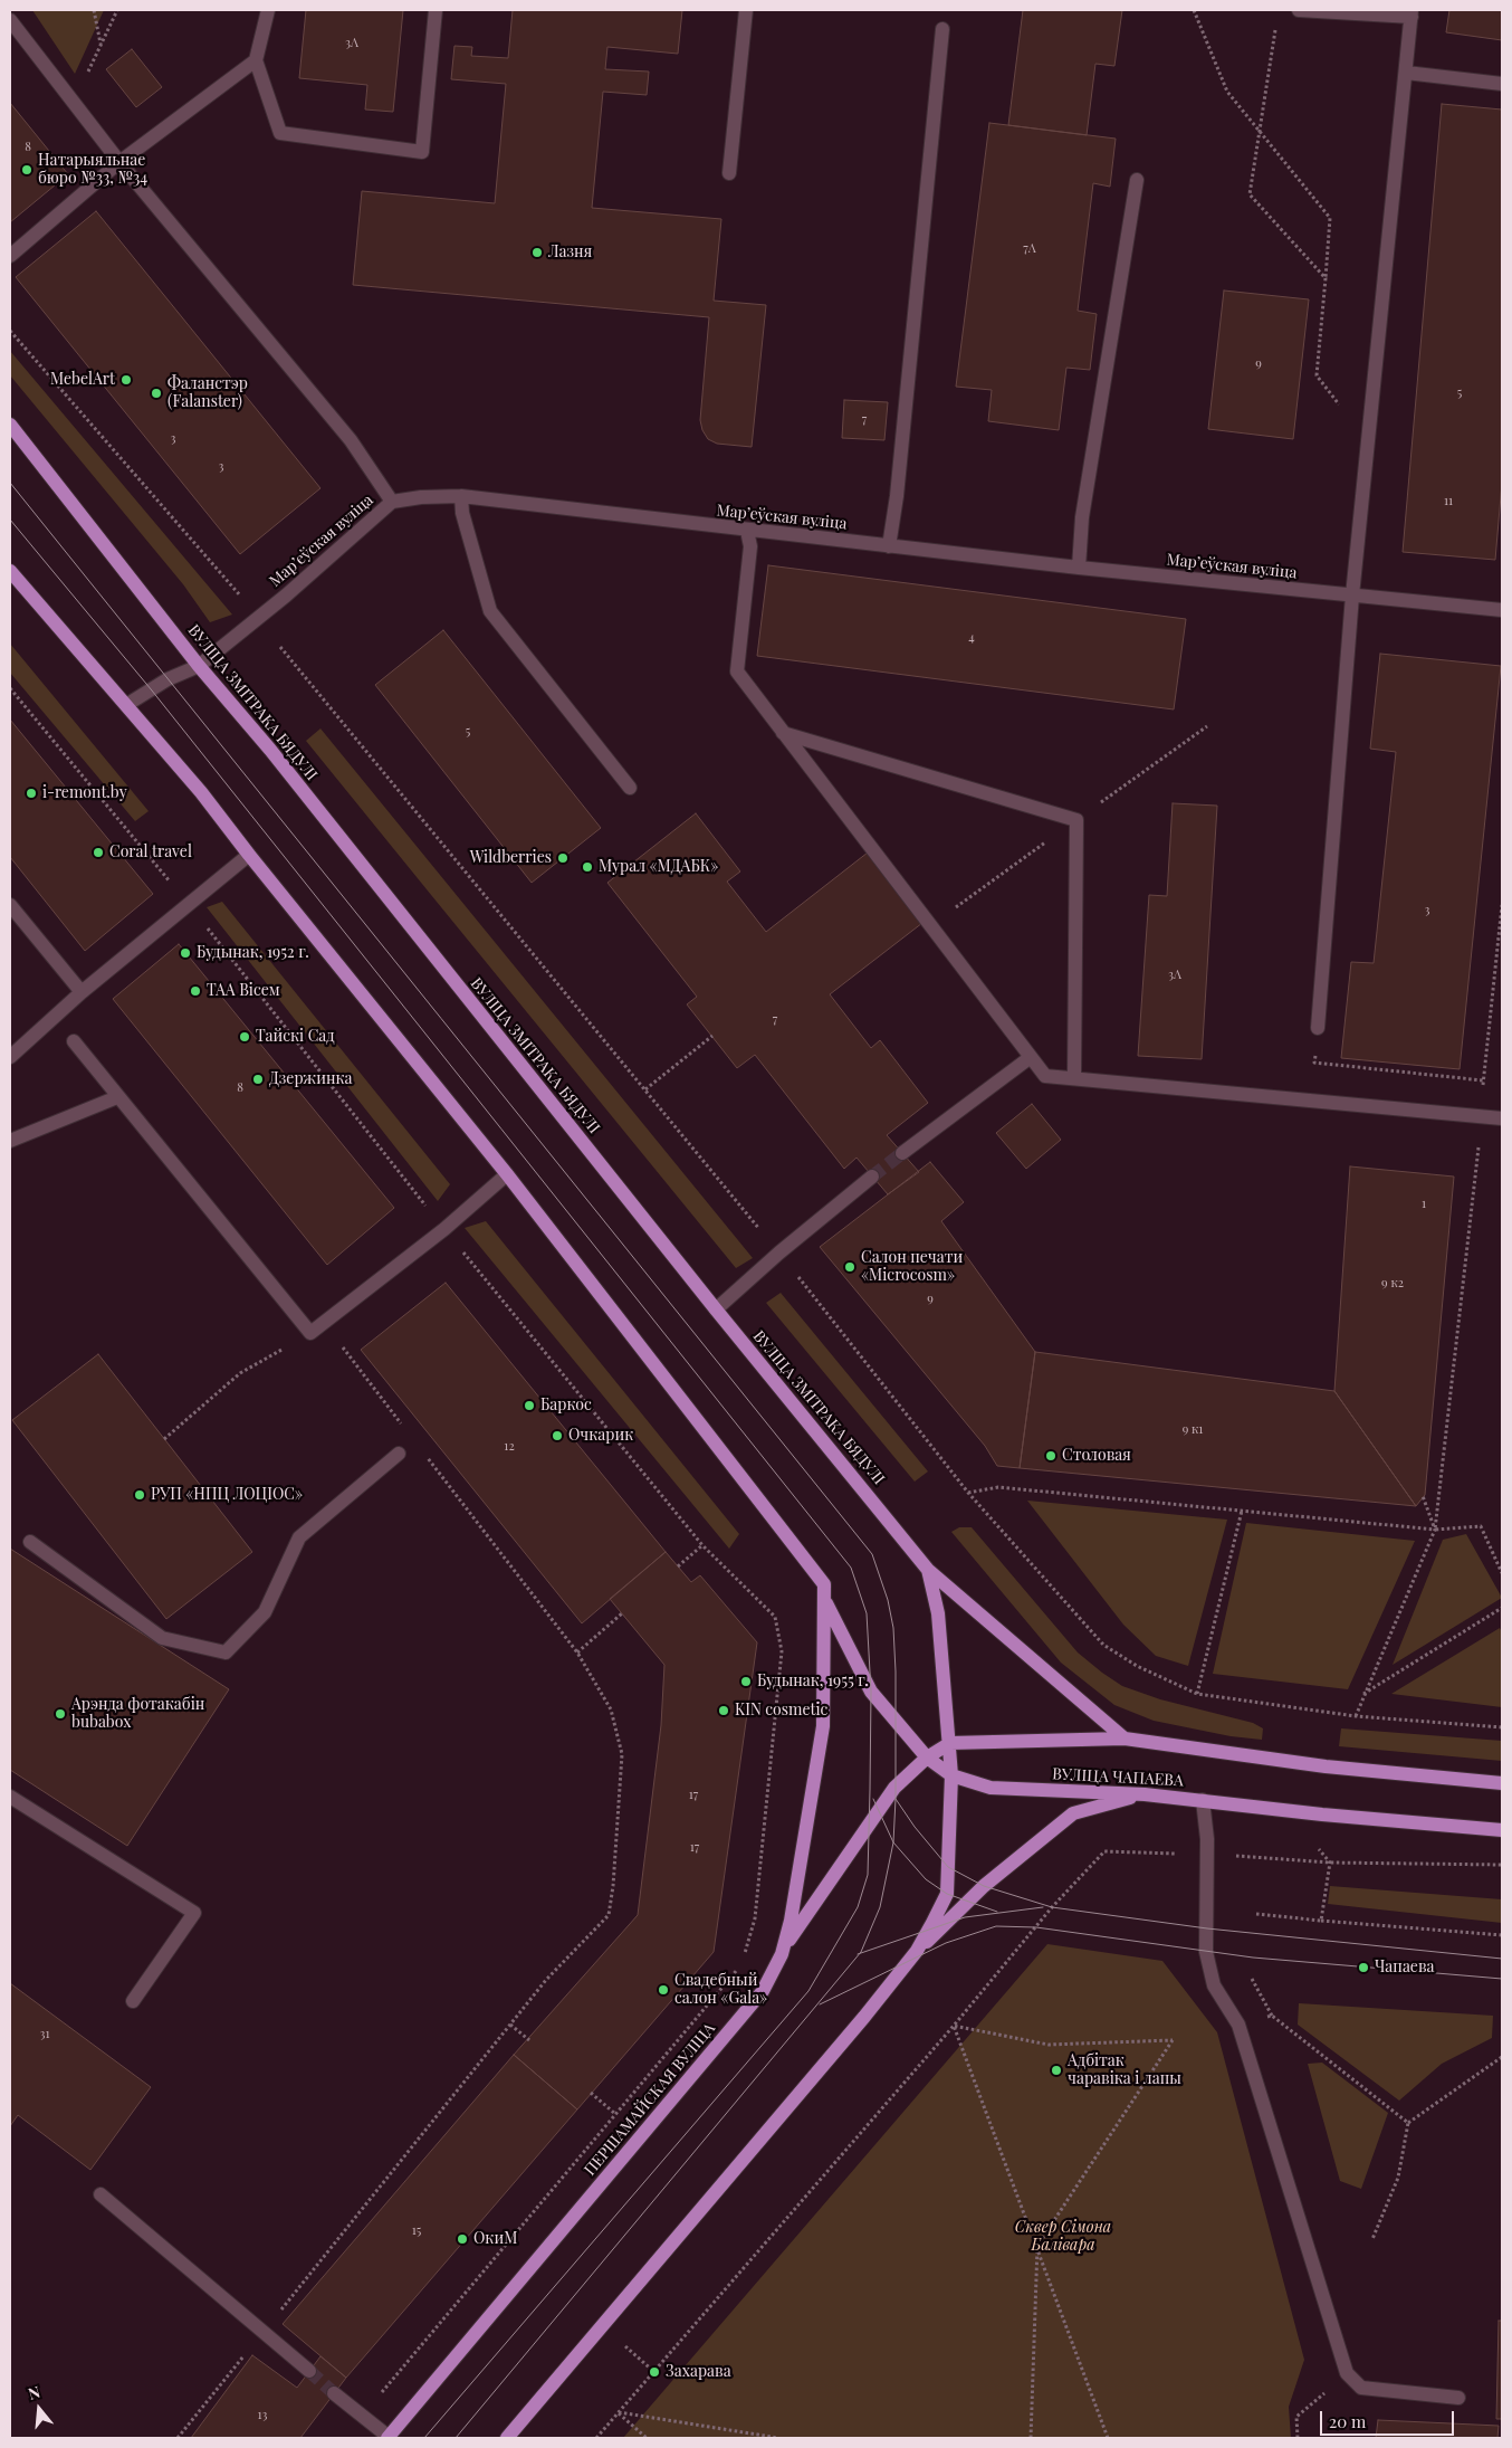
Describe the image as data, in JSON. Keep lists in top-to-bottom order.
{
  "streets": {
    "main road": ["ВУЛІЦА ЗМІТРАКА БЯДУЛІ", "ВУЛІЦА ЧАПАЕВА", "ПЕРШАМАЙСКАЯ ВУЛІЦА"],
    "street": ["Марʼеўская вуліца"]
  },
  "crossings": [
    ["Марʼеўская вуліца", "ВУЛІЦА ЗМІТРАКА БЯДУЛІ"],
    ["ВУЛІЦА ЗМІТРАКА БЯДУЛІ", "ВУЛІЦА ЧАПАЕВА"],
    ["ВУЛІЦА ЧАПАЕВА", "ПЕРШАМАЙСКАЯ ВУЛІЦА"]
  ],
  "parks": ["Сквер Сімона Балівара"],
  "places": [
    "Натарыяльнае бюро №33, №34",
    "Лазня",
    "MebelArt",
    "Фаланстэр (Falanster)",
    "i-remont.by",
    "Coral travel",
    "Wildberries",
    "Мурал «МДАБК»",
    "Будынак, 1952 г.",
    "ТАА Вісем",
    "Тайскі Сад",
    "Дзержинка",
    "Салон печати «Microcosm»",
    "Баркос",
    "Очкарик",
    "Столовая",
    "РУП «НПЦ ЛОЦІОС»",
    "Будынак, 1955 г.",
    "KIN cosmetic",
    "Арэнда фотакабін bubabox",
    "Чапаева",
    "Свадебный салон «Gala»",
    "Адбітак чаравіка і лапы",
    "ОкиМ",
    "Захарава"
  ],
  "house_numbers": [
    "3А",
    "8",
    "7А",
    "9",
    "5",
    "7",
    "3",
    "3",
    "11",
    "4",
    "5",
    "3",
    "3А",
    "7",
    "8",
    "1",
    "9 к2",
    "9",
    "9 к1",
    "12",
    "17",
    "17",
    "31",
    "15",
    "13"
  ],
  "scale_bar": "20 m",
  "north": "top"
}
